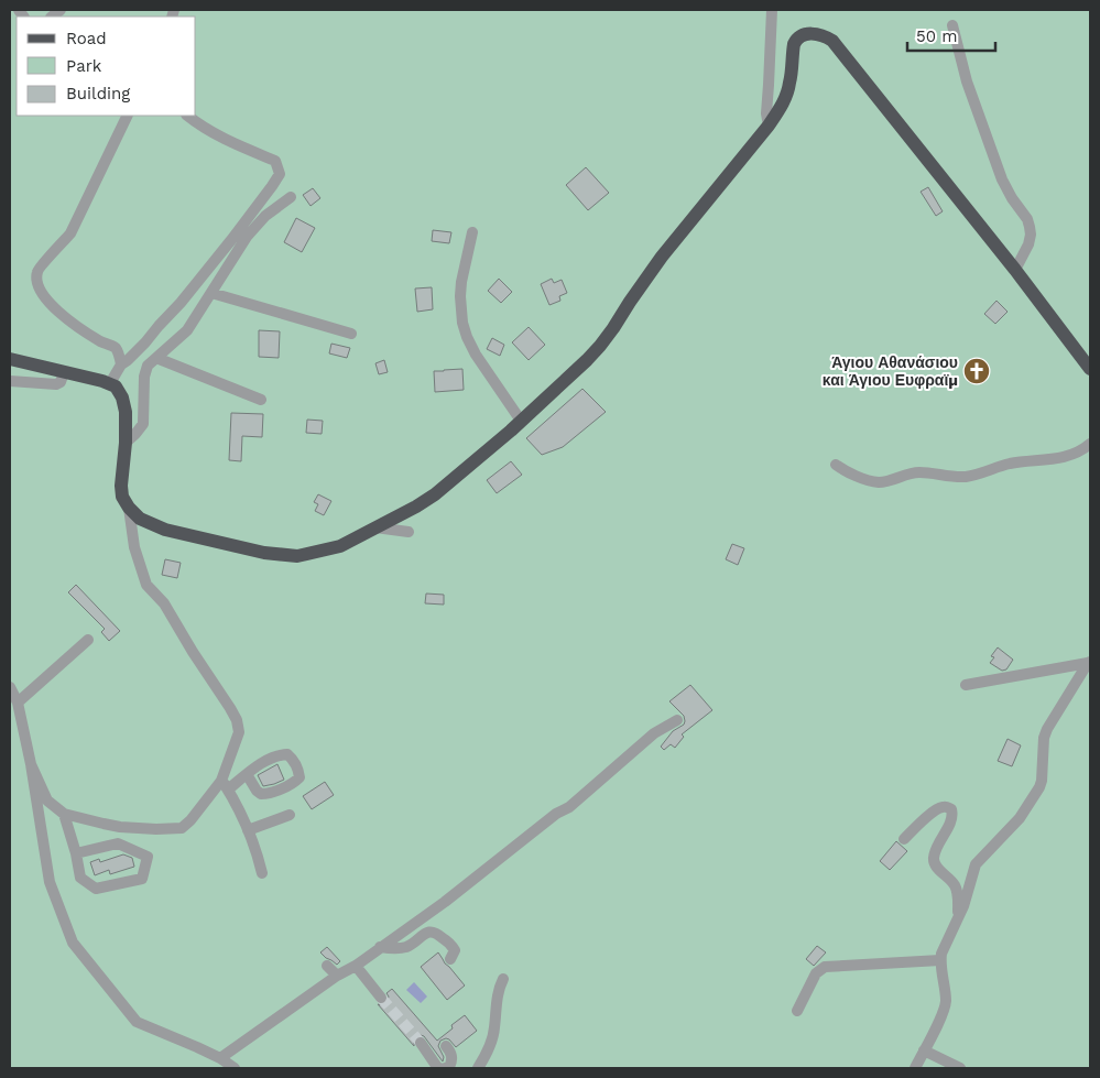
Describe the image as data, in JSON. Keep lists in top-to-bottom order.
{
  "places": {
    "church": ["Άγιου Αθανάσιου και Άγιου Ευφραϊμ"]
  },
  "legend": ["Road", "Park", "Building"],
  "scale_bar": "50 m"
}
